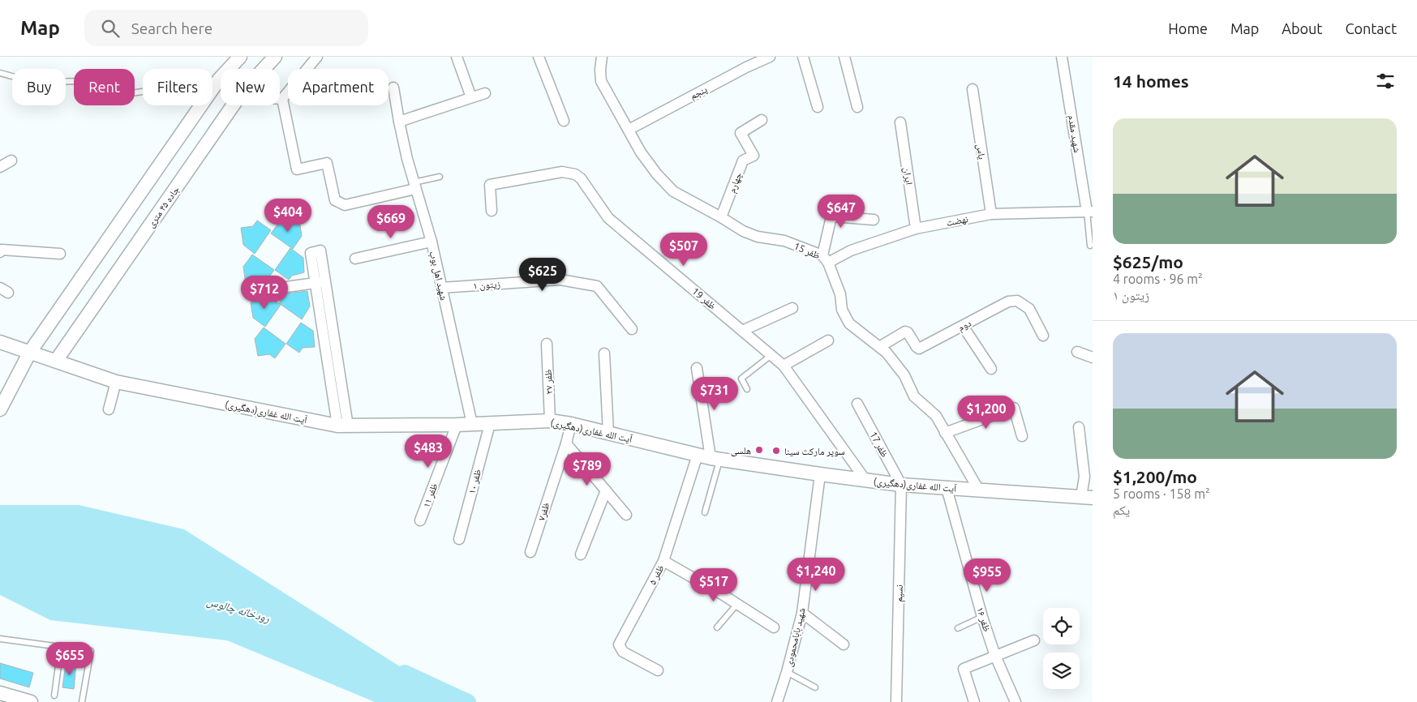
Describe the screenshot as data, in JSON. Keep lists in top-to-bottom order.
{
  "streets": {
    "street": [
      "پنجم",
      "شهید مقدم",
      "یاس",
      "ایران",
      "چهارم",
      "جاده ۴۵ متری",
      "نهضت",
      "ظفر 15",
      "شهید اهل بوب",
      "زیتون ۱",
      "ظفر 19",
      "دوم",
      "ظفر ۲۷",
      "آیت الله غفاری(دهگیری)",
      "ظفر 17",
      "ظفر ۱۰",
      "ظفر ۱۱",
      "ظفر۷",
      "ظفر ۵",
      "نسیم",
      "ظفر ۱۶",
      "شهید بابامحمودی"
    ]
  },
  "crossings": [
    ["پنجم", "ظفر 15"],
    ["شهید مقدم", "نهضت"],
    ["یاس", "نهضت"],
    ["ایران", "نهضت"],
    ["چهارم", "ظفر 15"],
    ["جاده ۴۵ متری", "آیت الله غفاری(دهگیری)"],
    ["نهضت", "ظفر 15"],
    ["ظفر 15", "دوم"],
    ["ظفر 15", "آیت الله غفاری(دهگیری)"],
    ["شهید اهل بوب", "زیتون ۱"],
    ["شهید اهل بوب", "آیت الله غفاری(دهگیری)"],
    ["ظفر 19", "آیت الله غفاری(دهگیری)"],
    ["ظفر ۲۷", "آیت الله غفاری(دهگیری)"],
    ["آیت الله غفاری(دهگیری)", "ظفر 17"],
    ["آیت الله غفاری(دهگیری)", "ظفر ۱۰"],
    ["آیت الله غفاری(دهگیری)", "ظفر ۱۱"],
    ["آیت الله غفاری(دهگیری)", "ظفر۷"],
    ["آیت الله غفاری(دهگیری)", "ظفر ۵"],
    ["آیت الله غفاری(دهگیری)", "نسیم"],
    ["آیت الله غفاری(دهگیری)", "ظفر ۱۶"],
    ["آیت الله غفاری(دهگیری)", "شهید بابامحمودی"],
    ["ظفر 17", "نسیم"]
  ],
  "water": ["رودخانه چالوس"],
  "places": ["هلسی", "سوپر مارکت سینا"],
  "page": {
    "header": "Map",
    "search": "Search here",
    "nav": [
      "Home",
      "Map",
      "About",
      "Contact"
    ],
    "heading": "14 homes",
    "chip": [
      "Buy",
      "Rent",
      "Filters",
      "New",
      "Apartment"
    ],
    "list": [
      {
        "name": "$625/mo",
        "note": "4 rooms · 96 m² · زیتون ۱"
      },
      {
        "name": "$1,200/mo",
        "note": "5 rooms · 158 m² · یکم"
      }
    ],
    "price": [
      "$647",
      "$404",
      "$669",
      "$507",
      "$625",
      "$712",
      "$731",
      "$1,200",
      "$483",
      "$789",
      "$1,240",
      "$955",
      "$517",
      "$655"
    ]
  }
}
